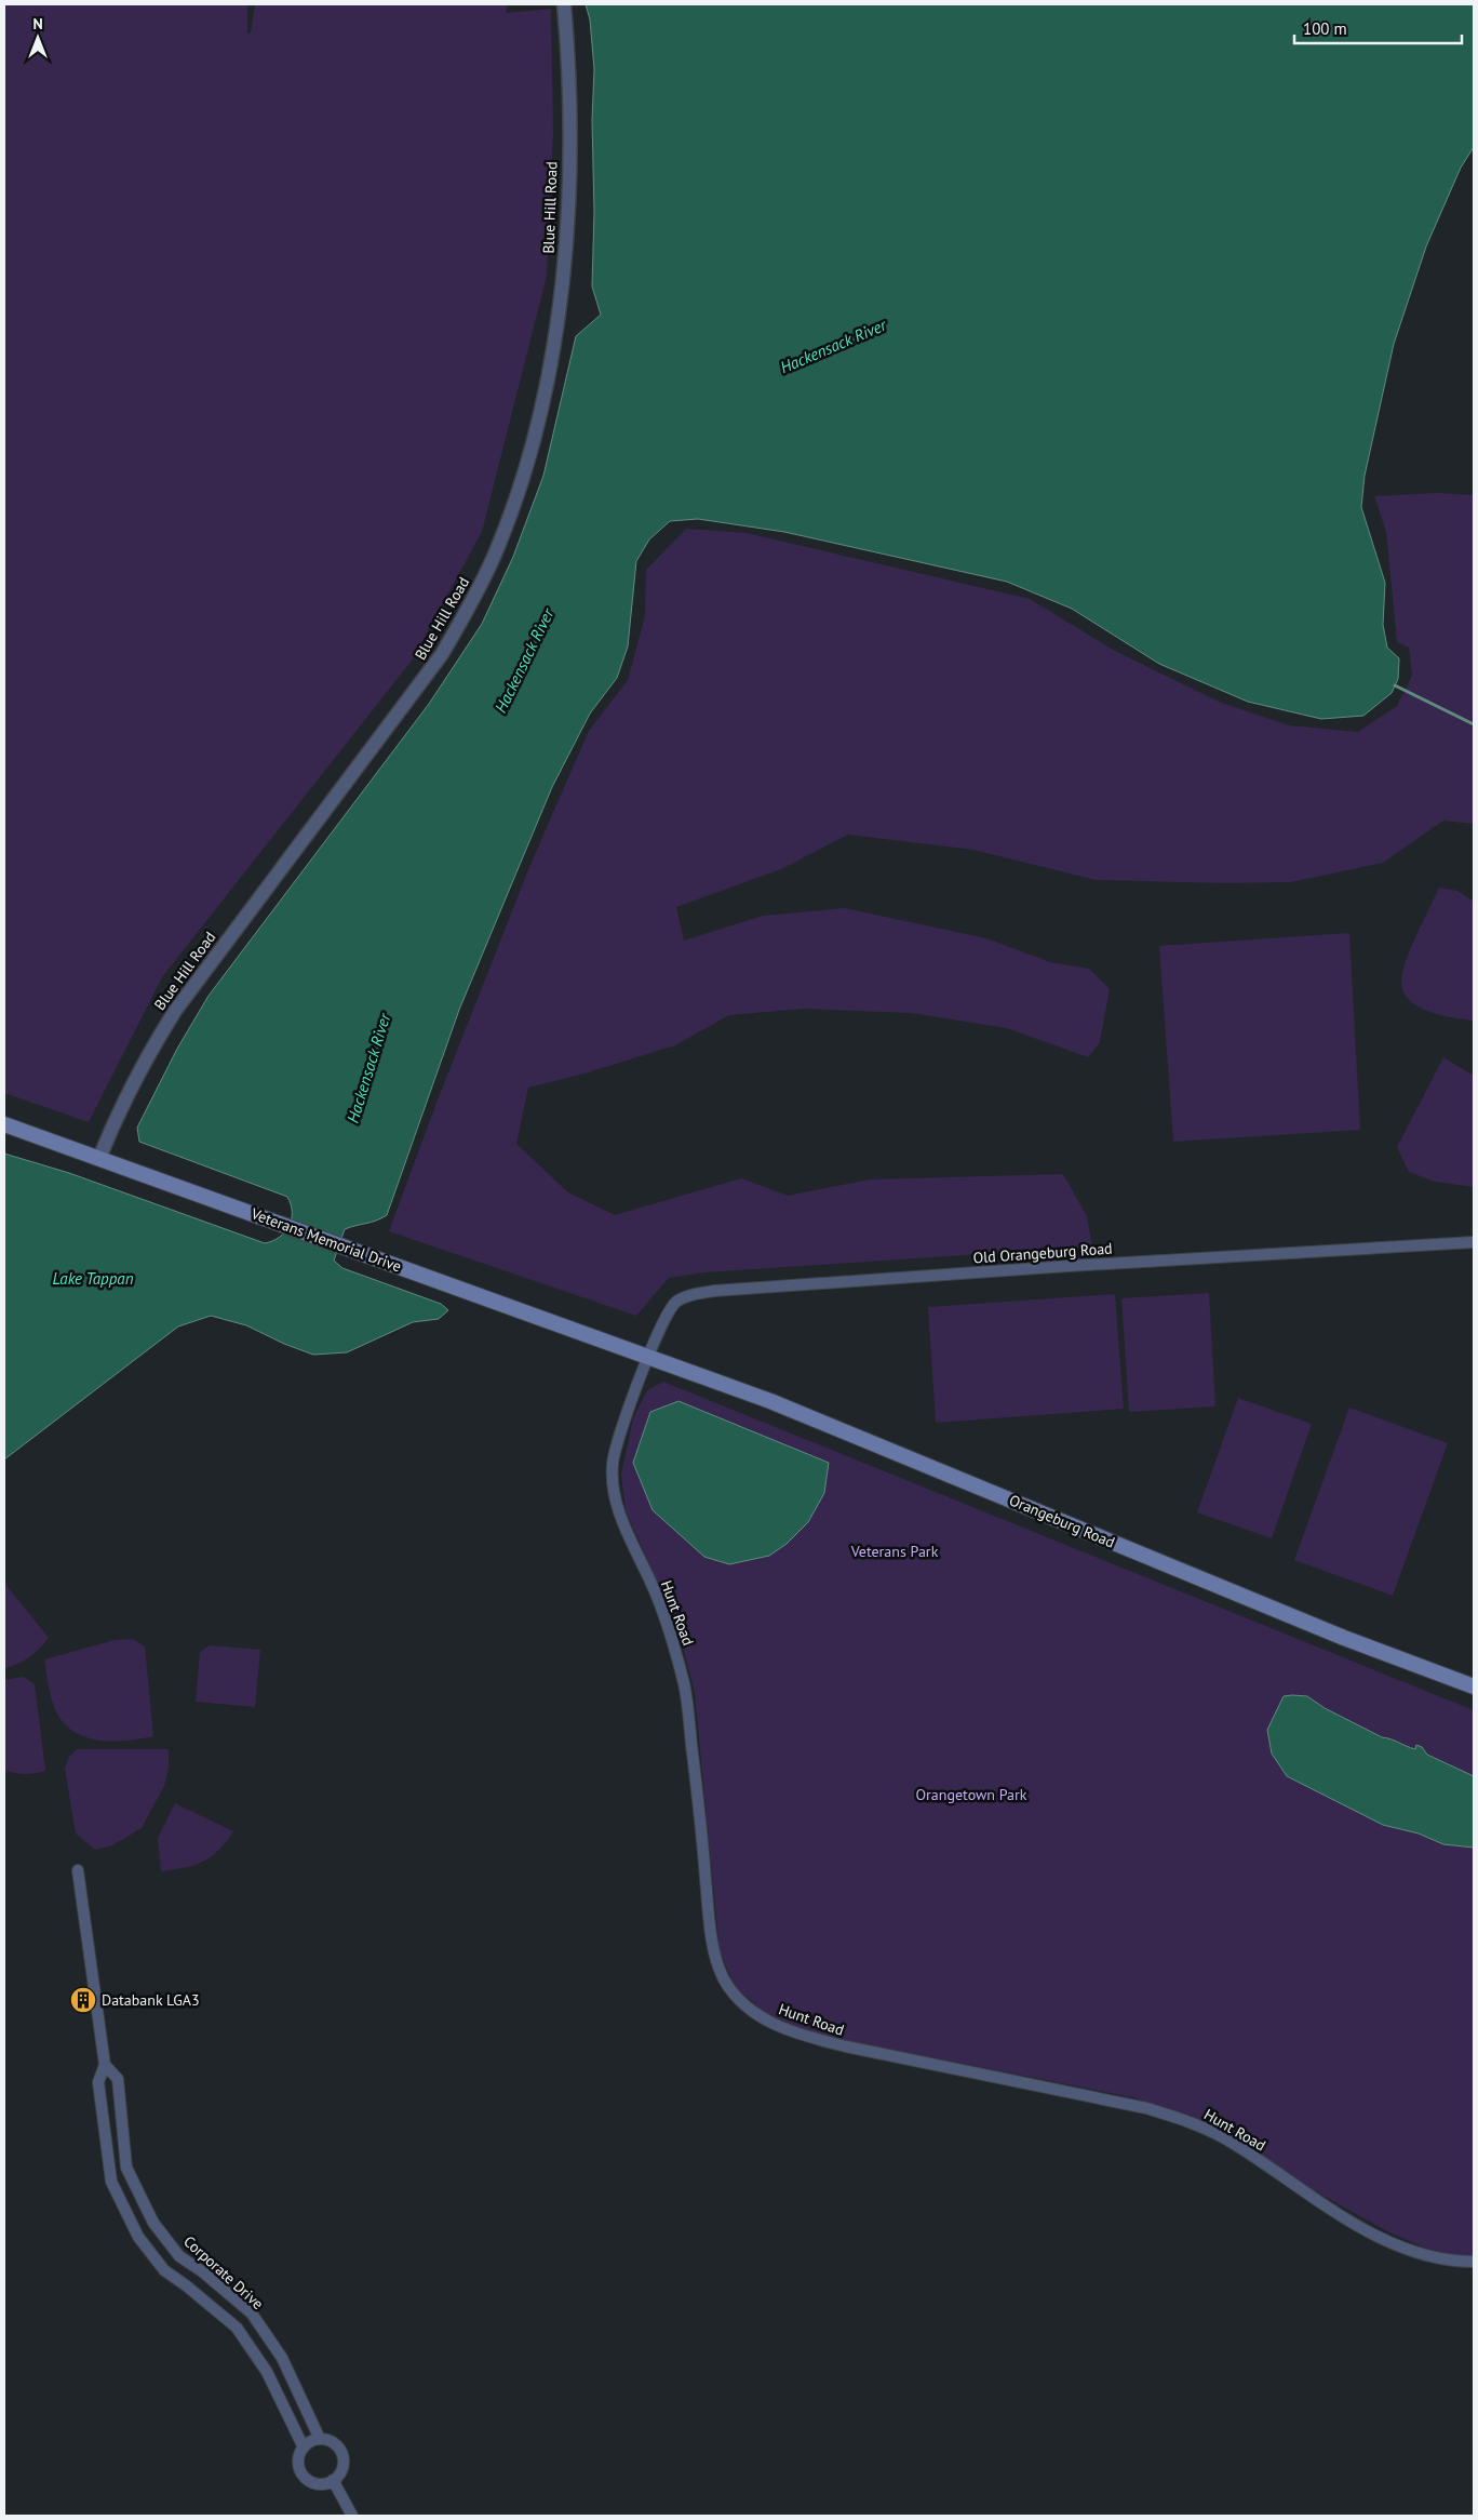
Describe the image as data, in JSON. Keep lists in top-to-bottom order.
{
  "streets": {
    "main road": ["Veterans Memorial Drive", "Orangeburg Road"],
    "street": [
      "Blue Hill Road",
      "Old Orangeburg Road",
      "Hunt Road",
      "Corporate Drive"
    ]
  },
  "crossings": [
    ["Blue Hill Road", "Veterans Memorial Drive"],
    ["Veterans Memorial Drive", "Old Orangeburg Road"],
    ["Veterans Memorial Drive", "Orangeburg Road"],
    ["Veterans Memorial Drive", "Hunt Road"],
    ["Old Orangeburg Road", "Orangeburg Road"],
    ["Old Orangeburg Road", "Hunt Road"],
    ["Orangeburg Road", "Hunt Road"]
  ],
  "water": ["Hackensack River", "Lake Tappan"],
  "parks": ["Veterans Park", "Orangetown Park"],
  "places": {
    "building": ["Databank LGA3"]
  },
  "scale_bar": "100 m",
  "north": "top"
}
